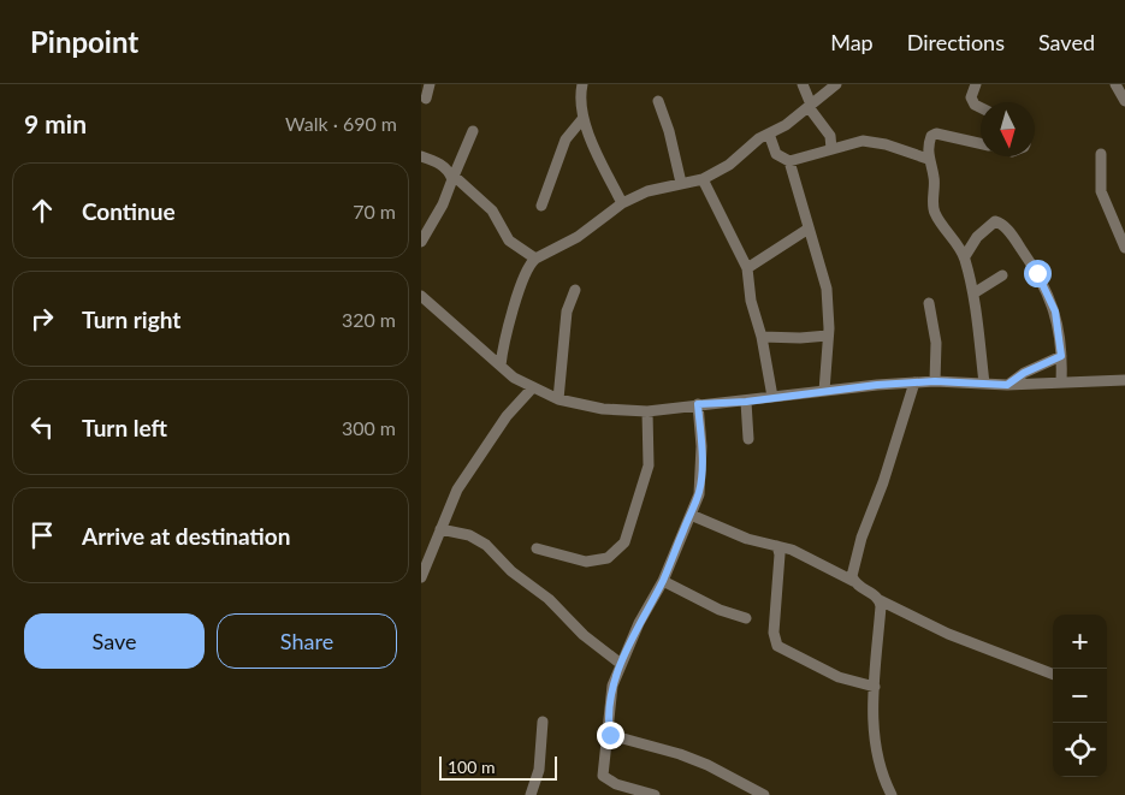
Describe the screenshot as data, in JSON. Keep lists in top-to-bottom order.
{
  "scale_bar": "100 m",
  "north": "bottom",
  "page": {
    "header": "Pinpoint",
    "nav": ["Map", "Directions", "Saved"],
    "heading": ["9 min", "Walk · 690 m"],
    "list": [
      ["Continue", "70 m"],
      ["Turn right", "320 m"],
      ["Turn left", "300 m"],
      "Arrive at destination"
    ],
    "buttons": ["Save", "Share"],
    "map_buttons": ["+", "−"],
    "scale": "100 m"
  }
}
